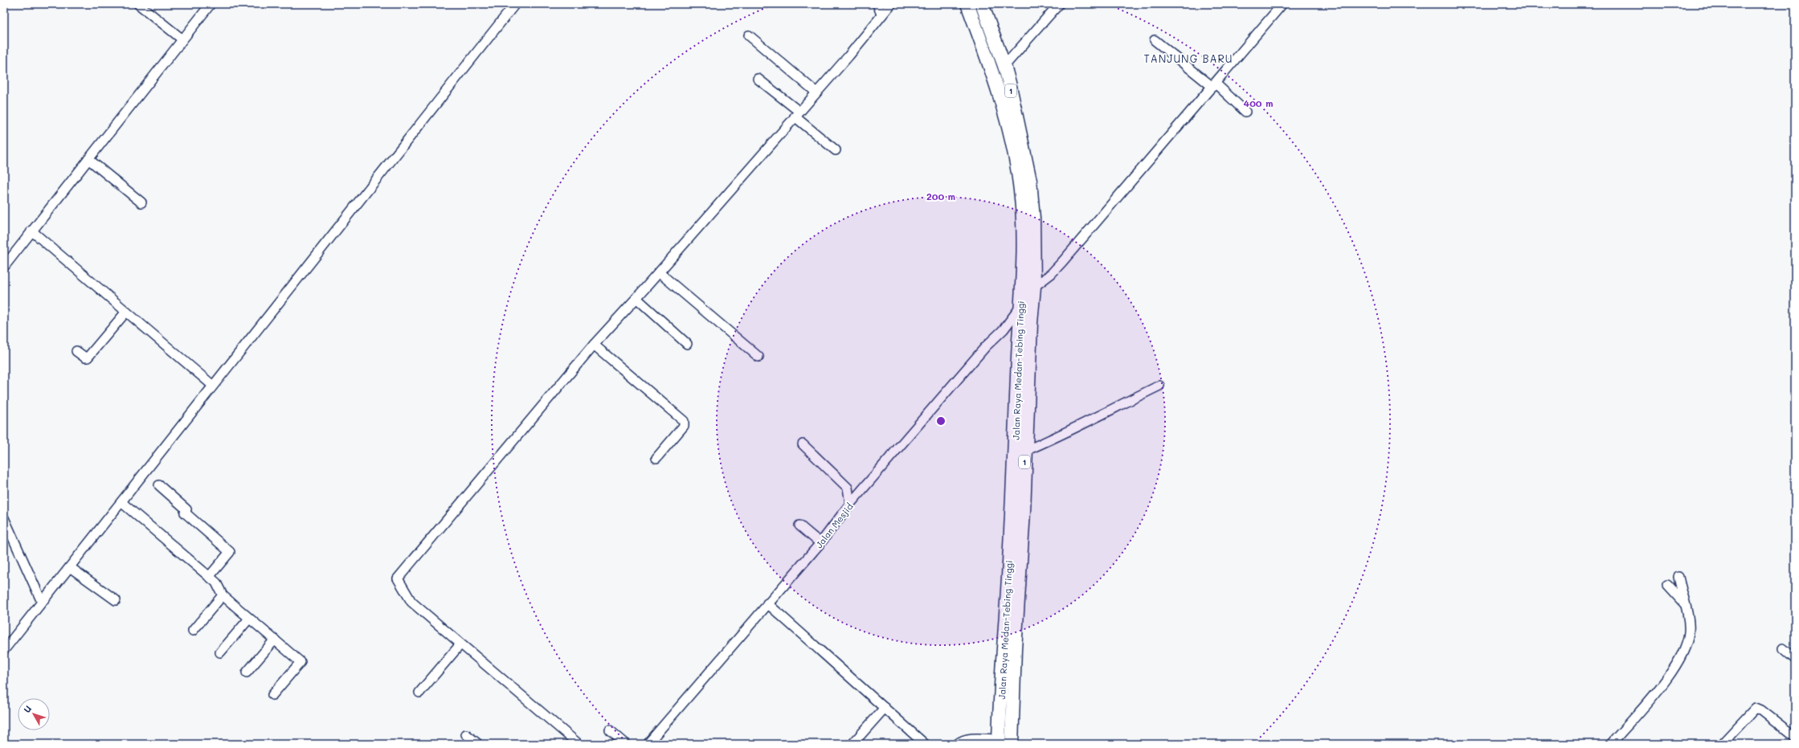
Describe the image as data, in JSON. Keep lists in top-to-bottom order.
{
  "streets": {
    "highway": ["1", "Jalan Raya Medan-Tebing Tinggi"],
    "street": ["Jalan Mesjid"]
  },
  "crossings": [
    ["Jalan Raya Medan-Tebing Tinggi", "Jalan Mesjid"]
  ],
  "districts": ["TANJUNG BARU"],
  "north": "top left",
  "rings": ["400 m", "200 m"]
}
